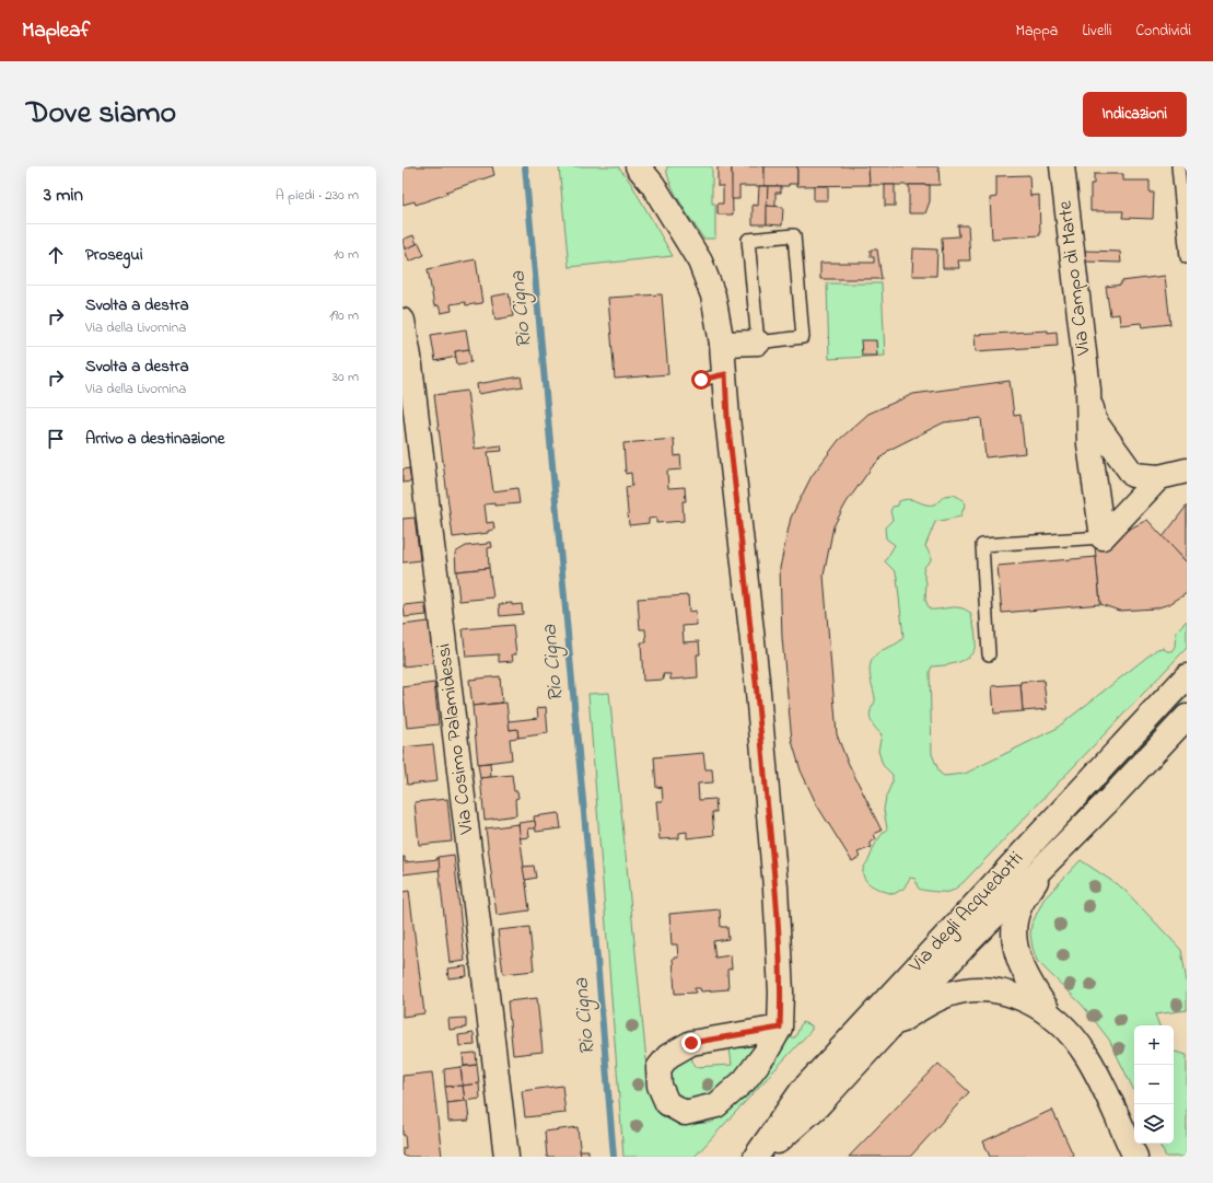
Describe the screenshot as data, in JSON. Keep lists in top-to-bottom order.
{
  "streets": {
    "street": ["Via Campo di Marte", "Via Cosimo Palamidessi", "Via degli Acquedotti"]
  },
  "water": ["Rio Cigna"],
  "page": {
    "header": "Mapleaf",
    "nav": ["Mappa", "Livelli", "Condividi"],
    "title": "Dove siamo",
    "buttons": "Indicazioni",
    "heading": ["3 min", "A piedi · 230 m"],
    "list": [
      ["Prosegui", "10 m"],
      ["Svolta a destra", "Via della Livornina", "190 m"],
      ["Svolta a destra", "Via della Livornina", "30 m"],
      "Arrivo a destinazione"
    ],
    "map_buttons": ["+", "−"]
  }
}
